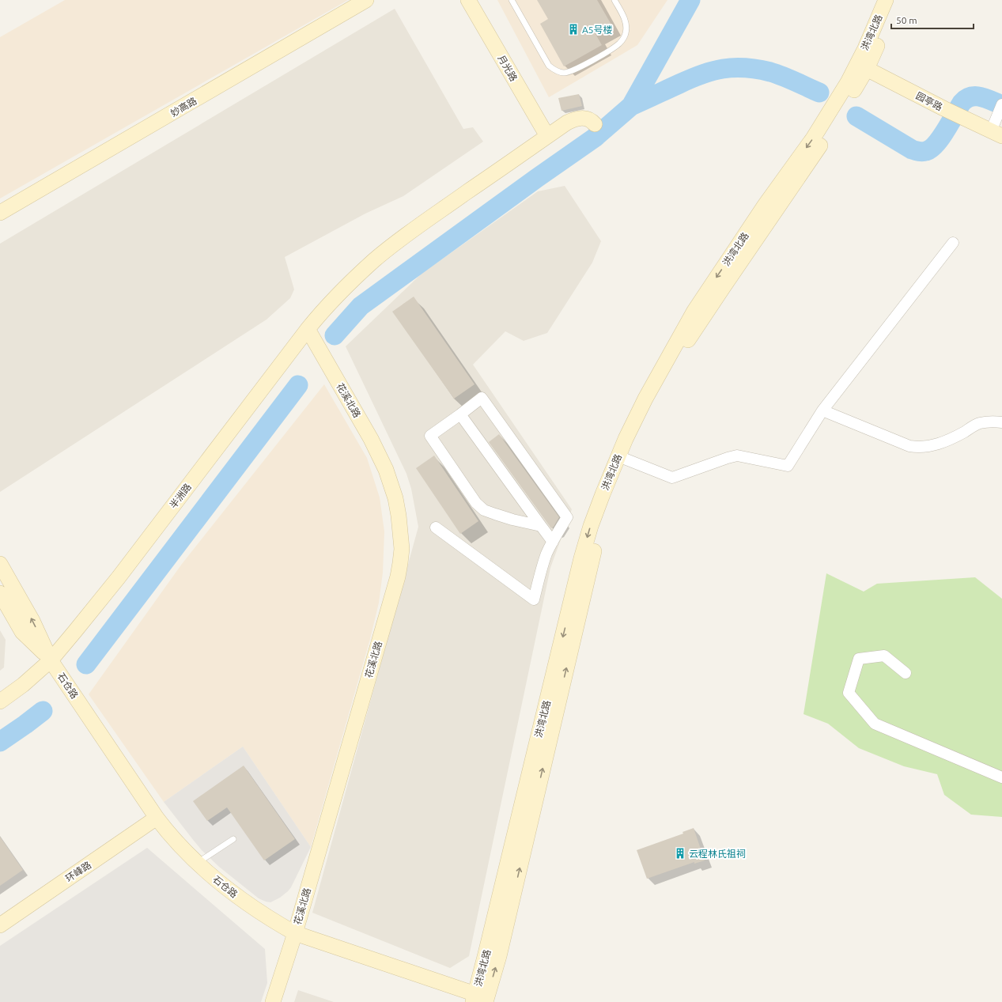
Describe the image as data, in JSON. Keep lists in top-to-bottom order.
{
  "streets": {
    "street": [
      "洪湾北路",
      "月光路",
      "园亭路",
      "妙高路",
      "花溪北路",
      "半洲路",
      "石仓路",
      "环峰路"
    ]
  },
  "crossings": [
    ["洪湾北路", "园亭路"],
    ["洪湾北路", "石仓路"],
    ["月光路", "半洲路"],
    ["花溪北路", "半洲路"],
    ["花溪北路", "石仓路"],
    ["半洲路", "石仓路"],
    ["石仓路", "环峰路"]
  ],
  "places": {
    "building": ["A5号楼", "云程林氏祖祠"]
  },
  "scale_bar": "50 m"
}
